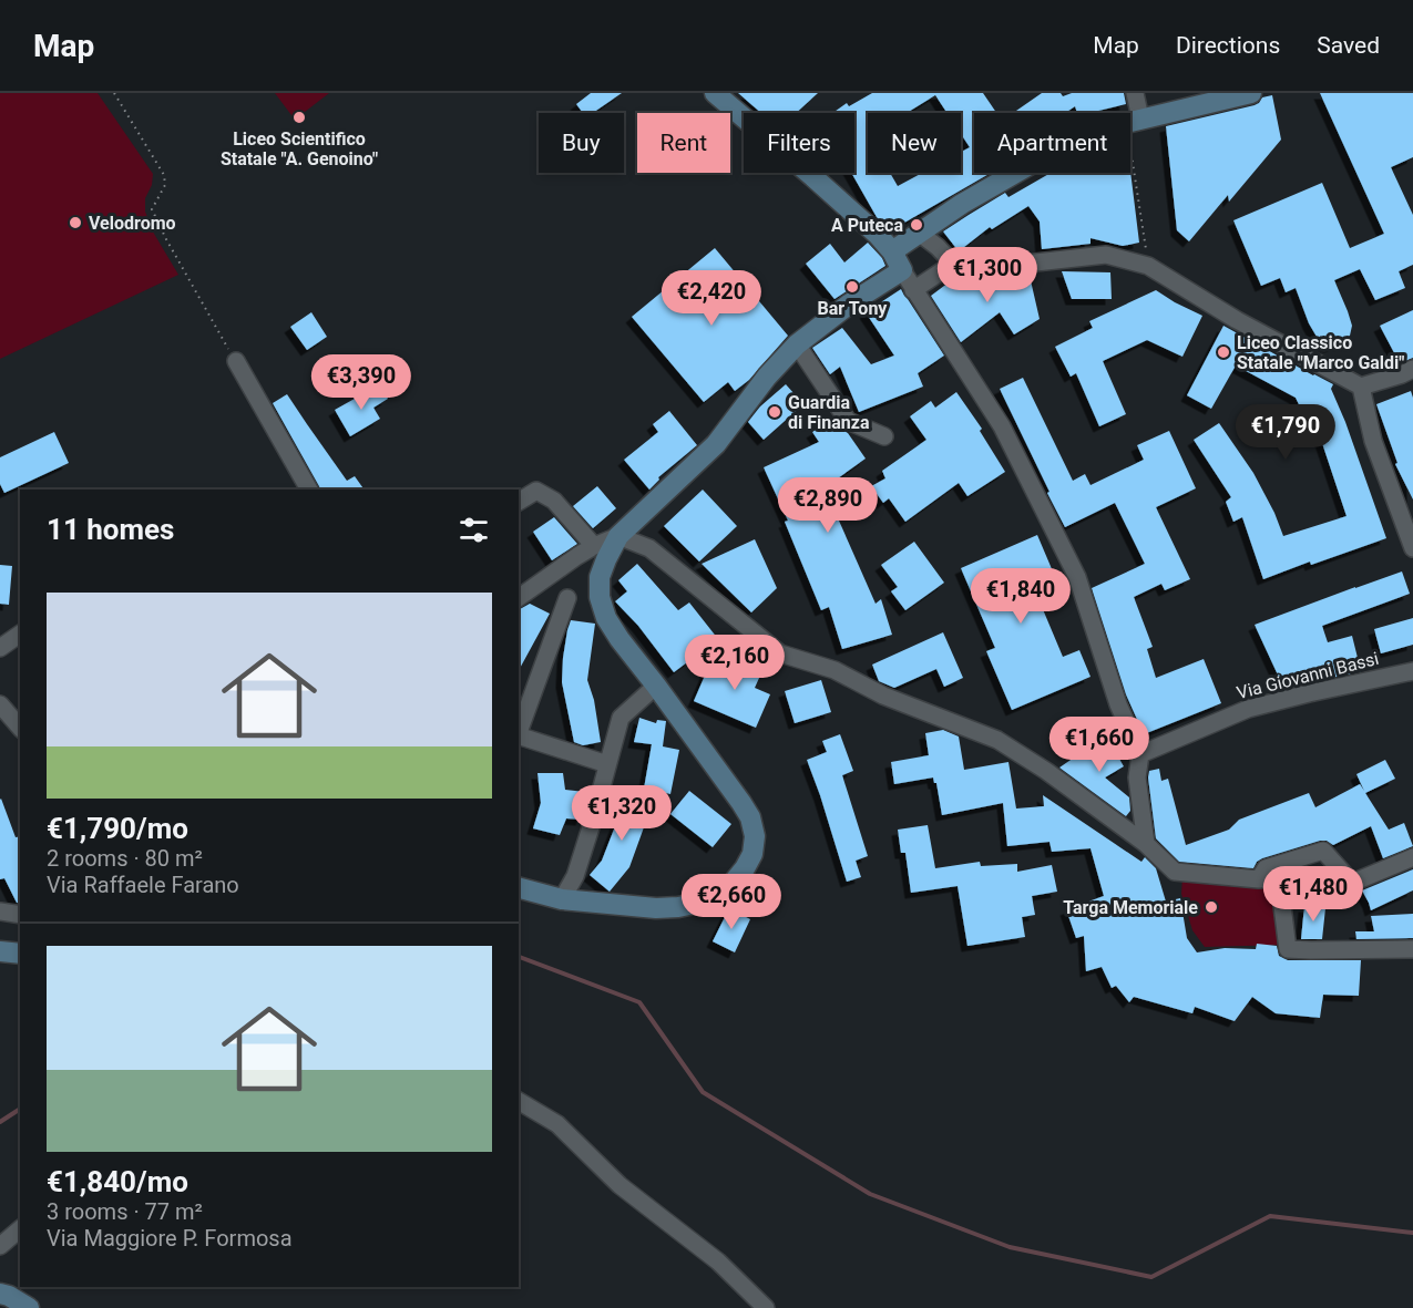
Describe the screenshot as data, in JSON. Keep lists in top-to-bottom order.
{
  "streets": {
    "street": ["Via Giovanni Bassi"]
  },
  "places": [
    "Liceo Scientifico Statale \"A. Genoino\"",
    "Velodromo",
    "A Puteca",
    "Bar Tony",
    "Liceo Classico Statale \"Marco Galdi\"",
    "Guardia di Finanza",
    "Targa Memoriale"
  ],
  "page": {
    "header": "Map",
    "nav": ["Map", "Directions", "Saved"],
    "chip": [
      "Buy",
      "Rent",
      "Filters",
      "New",
      "Apartment"
    ],
    "price": [
      "€1,300",
      "€2,420",
      "€3,390",
      "€1,790",
      "€2,890",
      "€1,840",
      "€2,160",
      "€1,660",
      "€1,320",
      "€1,480",
      "€2,660"
    ],
    "heading": "11 homes",
    "list": [
      {
        "name": "€1,790/mo",
        "note": "2 rooms · 80 m² · Via Raffaele Farano"
      },
      {
        "name": "€1,840/mo",
        "note": "3 rooms · 77 m² · Via Maggiore P. Formosa"
      }
    ]
  }
}
